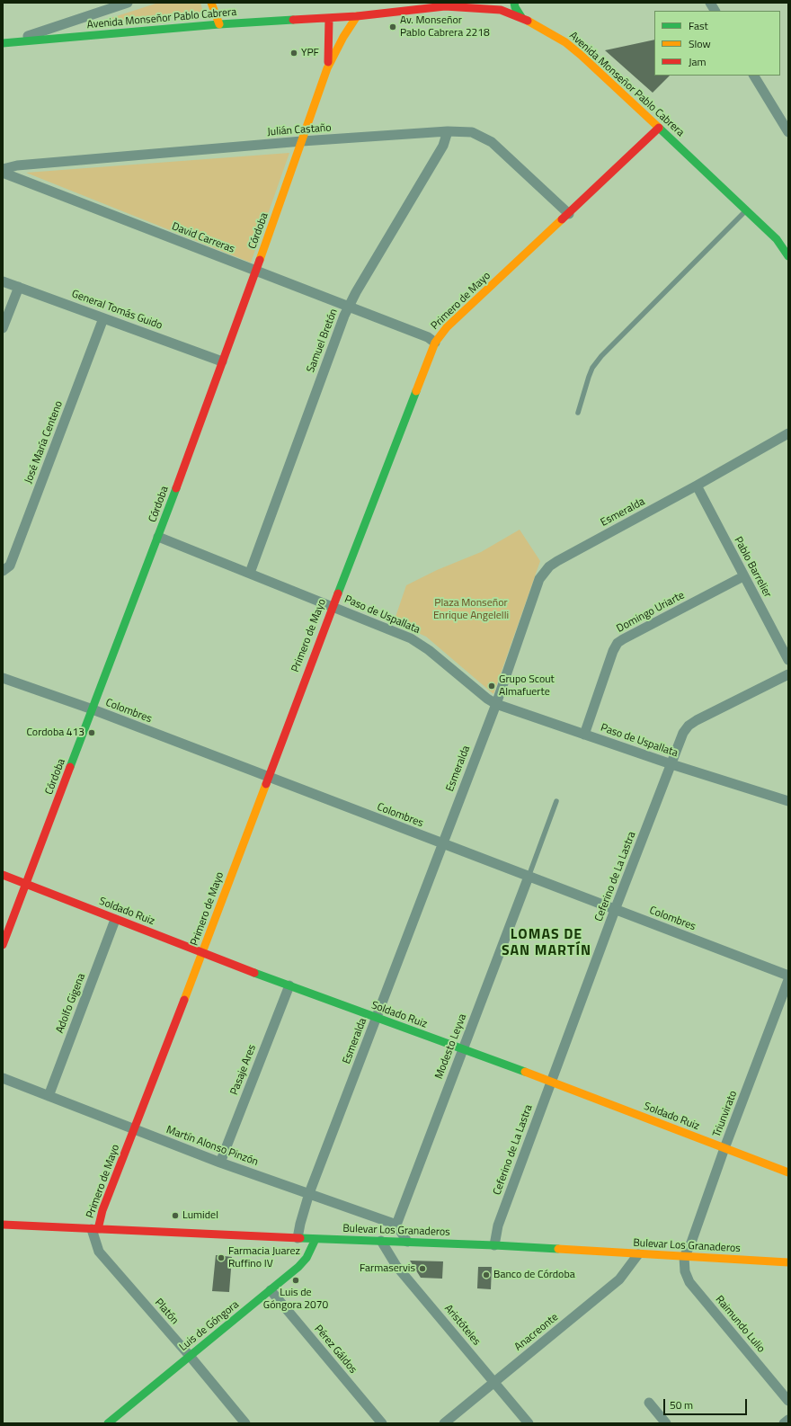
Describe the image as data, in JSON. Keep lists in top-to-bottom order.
{
  "streets": {
    "main road": [
      "Avenida Monseñor Pablo Cabrera",
      "Córdoba",
      "Primero de Mayo",
      "Soldado Ruiz",
      "Bulevar Los Granaderos",
      "Luis de Góngora"
    ],
    "street": [
      "Julián Castaño",
      "David Carreras",
      "General Tomás Guido",
      "Samuel Bretón",
      "José María Centeno",
      "Esmeralda",
      "Pablo Barrelier",
      "Domingo Uriarte",
      "Paso de Uspallata",
      "Colombres",
      "Ceferino de La Lastra",
      "Adolfo Gigena",
      "Modesto Leyva",
      "Pasaje Ares",
      "Triunvirato",
      "Martín Alonso Pinzón",
      "Platón",
      "Raimundo Lulio",
      "Aristóteles",
      "Anacreonte",
      "Pérez Gáldos"
    ]
  },
  "crossings": [
    ["Avenida Monseñor Pablo Cabrera", "Córdoba"],
    ["Avenida Monseñor Pablo Cabrera", "Primero de Mayo"],
    ["Julián Castaño", "Córdoba"],
    ["Julián Castaño", "Primero de Mayo"],
    ["Julián Castaño", "Samuel Bretón"],
    ["Córdoba", "David Carreras"],
    ["Córdoba", "General Tomás Guido"],
    ["Córdoba", "Paso de Uspallata"],
    ["Córdoba", "Colombres"],
    ["Córdoba", "Soldado Ruiz"],
    ["David Carreras", "Primero de Mayo"],
    ["David Carreras", "Samuel Bretón"],
    ["Primero de Mayo", "Paso de Uspallata"],
    ["Primero de Mayo", "Colombres"],
    ["Primero de Mayo", "Soldado Ruiz"],
    ["Primero de Mayo", "Martín Alonso Pinzón"],
    ["Primero de Mayo", "Bulevar Los Granaderos"],
    ["Primero de Mayo", "Platón"],
    ["General Tomás Guido", "José María Centeno"],
    ["Samuel Bretón", "Paso de Uspallata"],
    ["Esmeralda", "Pablo Barrelier"],
    ["Esmeralda", "Paso de Uspallata"],
    ["Esmeralda", "Colombres"],
    ["Esmeralda", "Soldado Ruiz"],
    ["Esmeralda", "Martín Alonso Pinzón"],
    ["Esmeralda", "Bulevar Los Granaderos"],
    ["Pablo Barrelier", "Domingo Uriarte"],
    ["Domingo Uriarte", "Paso de Uspallata"],
    ["Paso de Uspallata", "Ceferino de La Lastra"],
    ["Colombres", "Ceferino de La Lastra"],
    ["Colombres", "Modesto Leyva"],
    ["Ceferino de La Lastra", "Soldado Ruiz"],
    ["Ceferino de La Lastra", "Bulevar Los Granaderos"],
    ["Soldado Ruiz", "Adolfo Gigena"],
    ["Soldado Ruiz", "Modesto Leyva"],
    ["Soldado Ruiz", "Pasaje Ares"],
    ["Soldado Ruiz", "Triunvirato"],
    ["Adolfo Gigena", "Martín Alonso Pinzón"],
    ["Modesto Leyva", "Martín Alonso Pinzón"],
    ["Pasaje Ares", "Martín Alonso Pinzón"],
    ["Triunvirato", "Bulevar Los Granaderos"],
    ["Triunvirato", "Raimundo Lulio"],
    ["Bulevar Los Granaderos", "Platón"],
    ["Bulevar Los Granaderos", "Raimundo Lulio"],
    ["Bulevar Los Granaderos", "Aristóteles"],
    ["Bulevar Los Granaderos", "Luis de Góngora"],
    ["Bulevar Los Granaderos", "Anacreonte"],
    ["Platón", "Luis de Góngora"],
    ["Aristóteles", "Anacreonte"],
    ["Luis de Góngora", "Pérez Gáldos"]
  ],
  "districts": ["LOMAS DE SAN MARTÍN"],
  "parks": ["Plaza Monseñor Enrique Angelelli"],
  "places": [
    "Av. Monseñor Pablo Cabrera 2218",
    "YPF",
    "Grupo Scout Almafuerte",
    "Cordoba 413",
    "Lumidel",
    "Farmacia Juarez Ruffino IV",
    "Farmaservis",
    "Banco de Córdoba",
    "Luis de Góngora 2070"
  ],
  "legend": ["Fast", "Slow", "Jam"],
  "scale_bar": "50 m"
}
